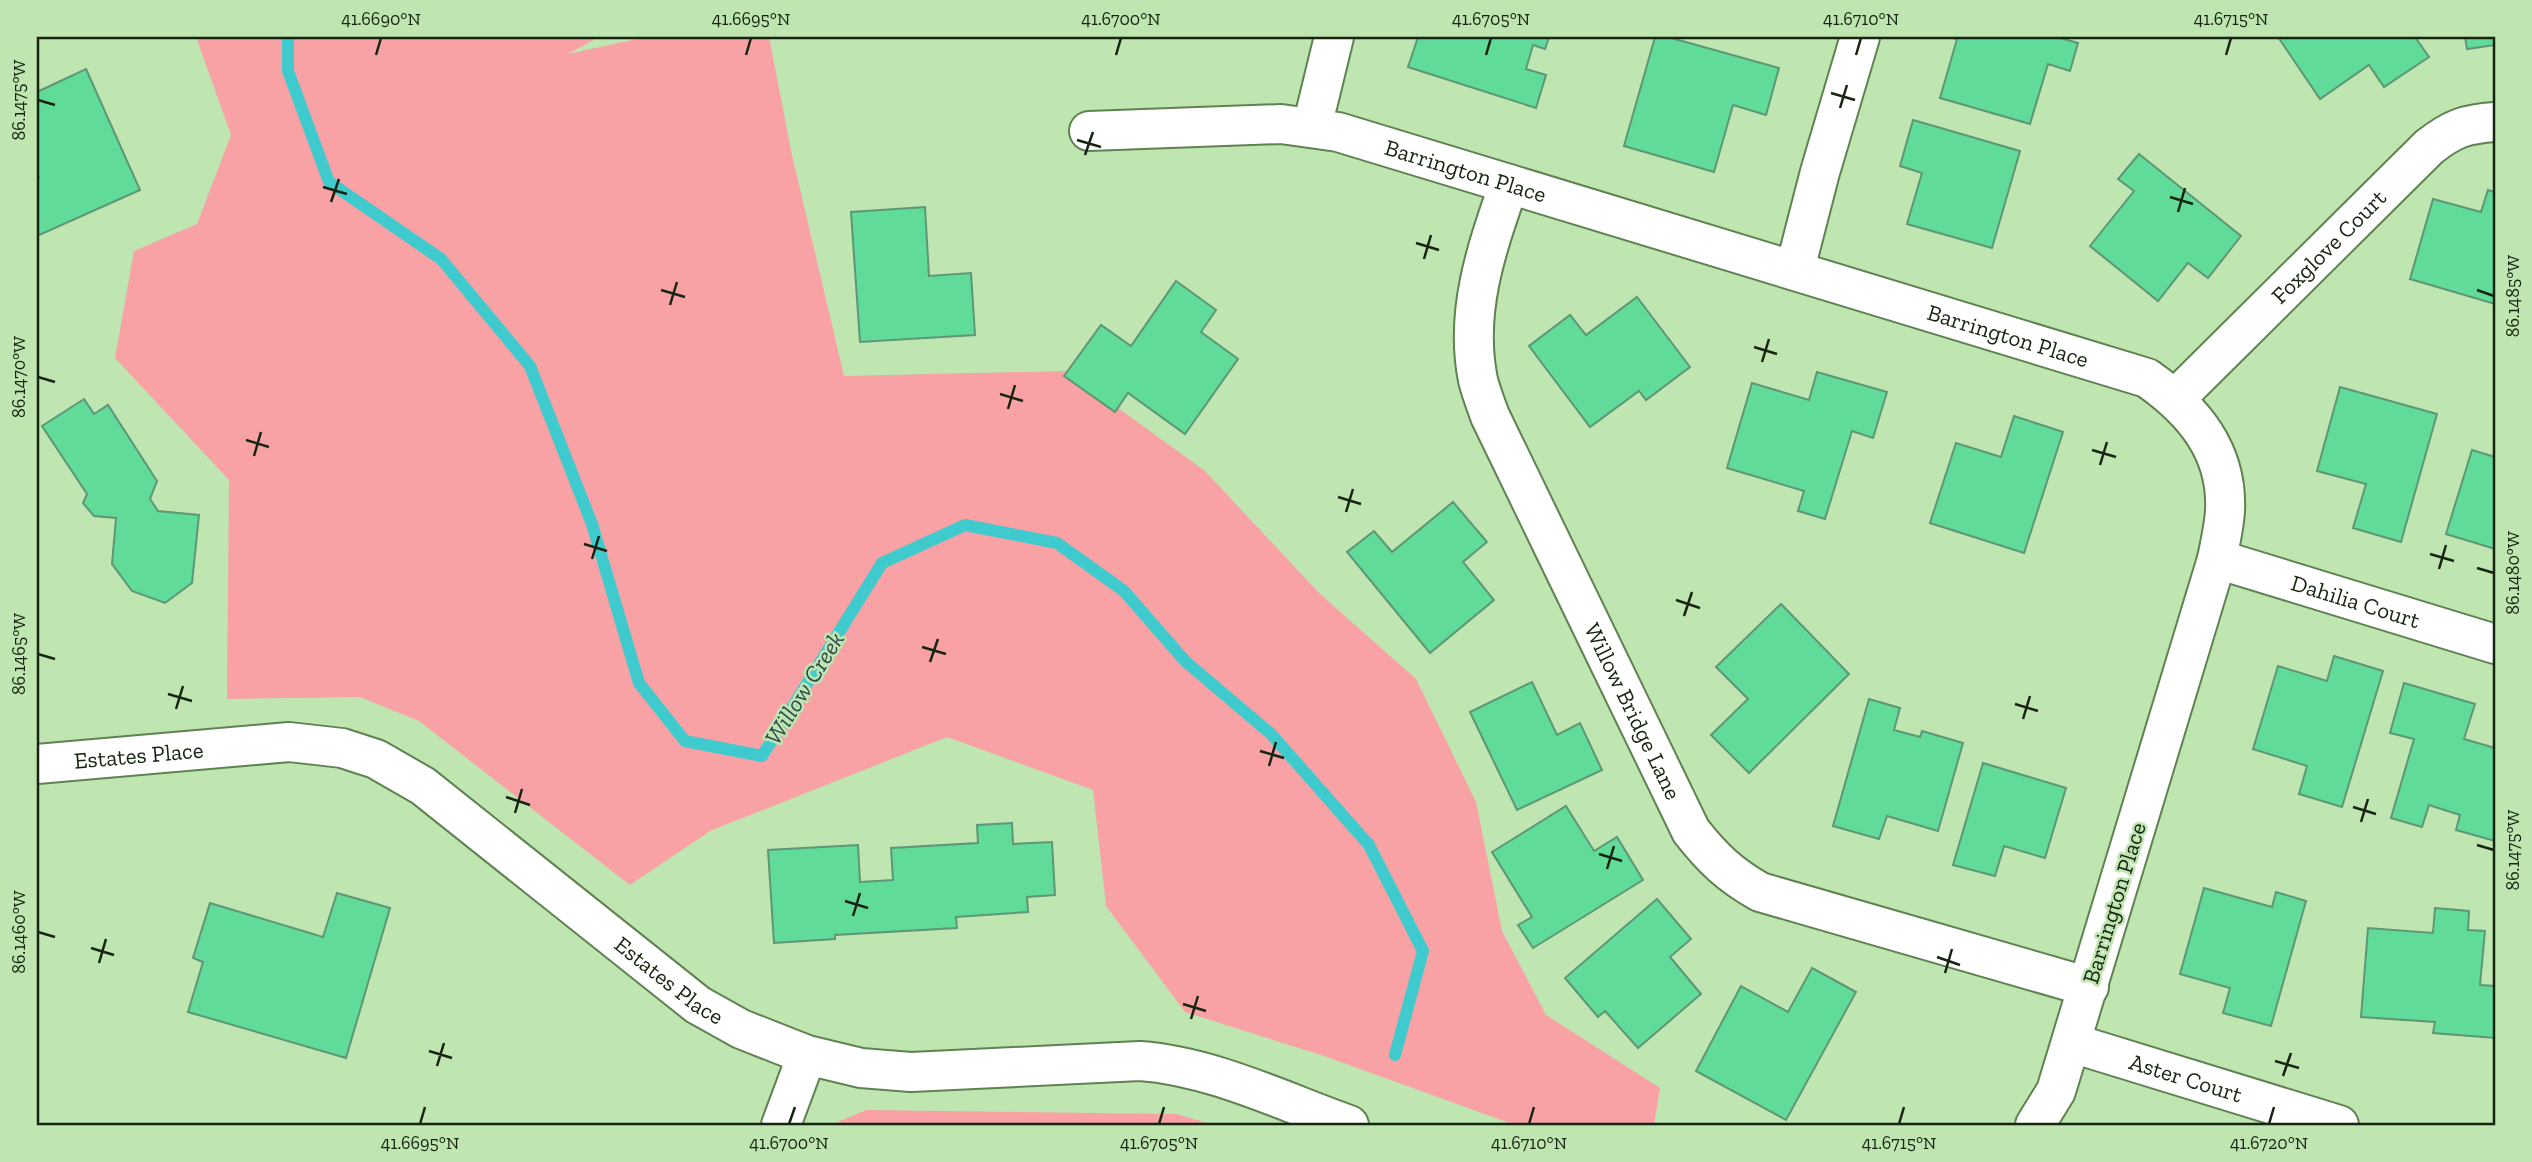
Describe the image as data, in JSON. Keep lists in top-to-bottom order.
{
  "streets": {
    "street": [
      "Barrington Place",
      "Foxglove Court",
      "Dahilia Court",
      "Willow Bridge Lane",
      "Estates Place",
      "Aster Court"
    ]
  },
  "crossings": [
    ["Barrington Place", "Foxglove Court"],
    ["Barrington Place", "Dahilia Court"],
    ["Barrington Place", "Willow Bridge Lane"],
    ["Barrington Place", "Aster Court"]
  ],
  "water": ["Willow Creek"],
  "coordinates": [
    "41.6690°N",
    "41.6695°N",
    "41.6700°N",
    "41.6705°N",
    "41.6710°N",
    "41.6715°N",
    "86.1475°W",
    "86.1485°W",
    "86.1470°W",
    "86.1480°W",
    "86.1465°W",
    "86.1460°W",
    "41.6720°N"
  ]
}
